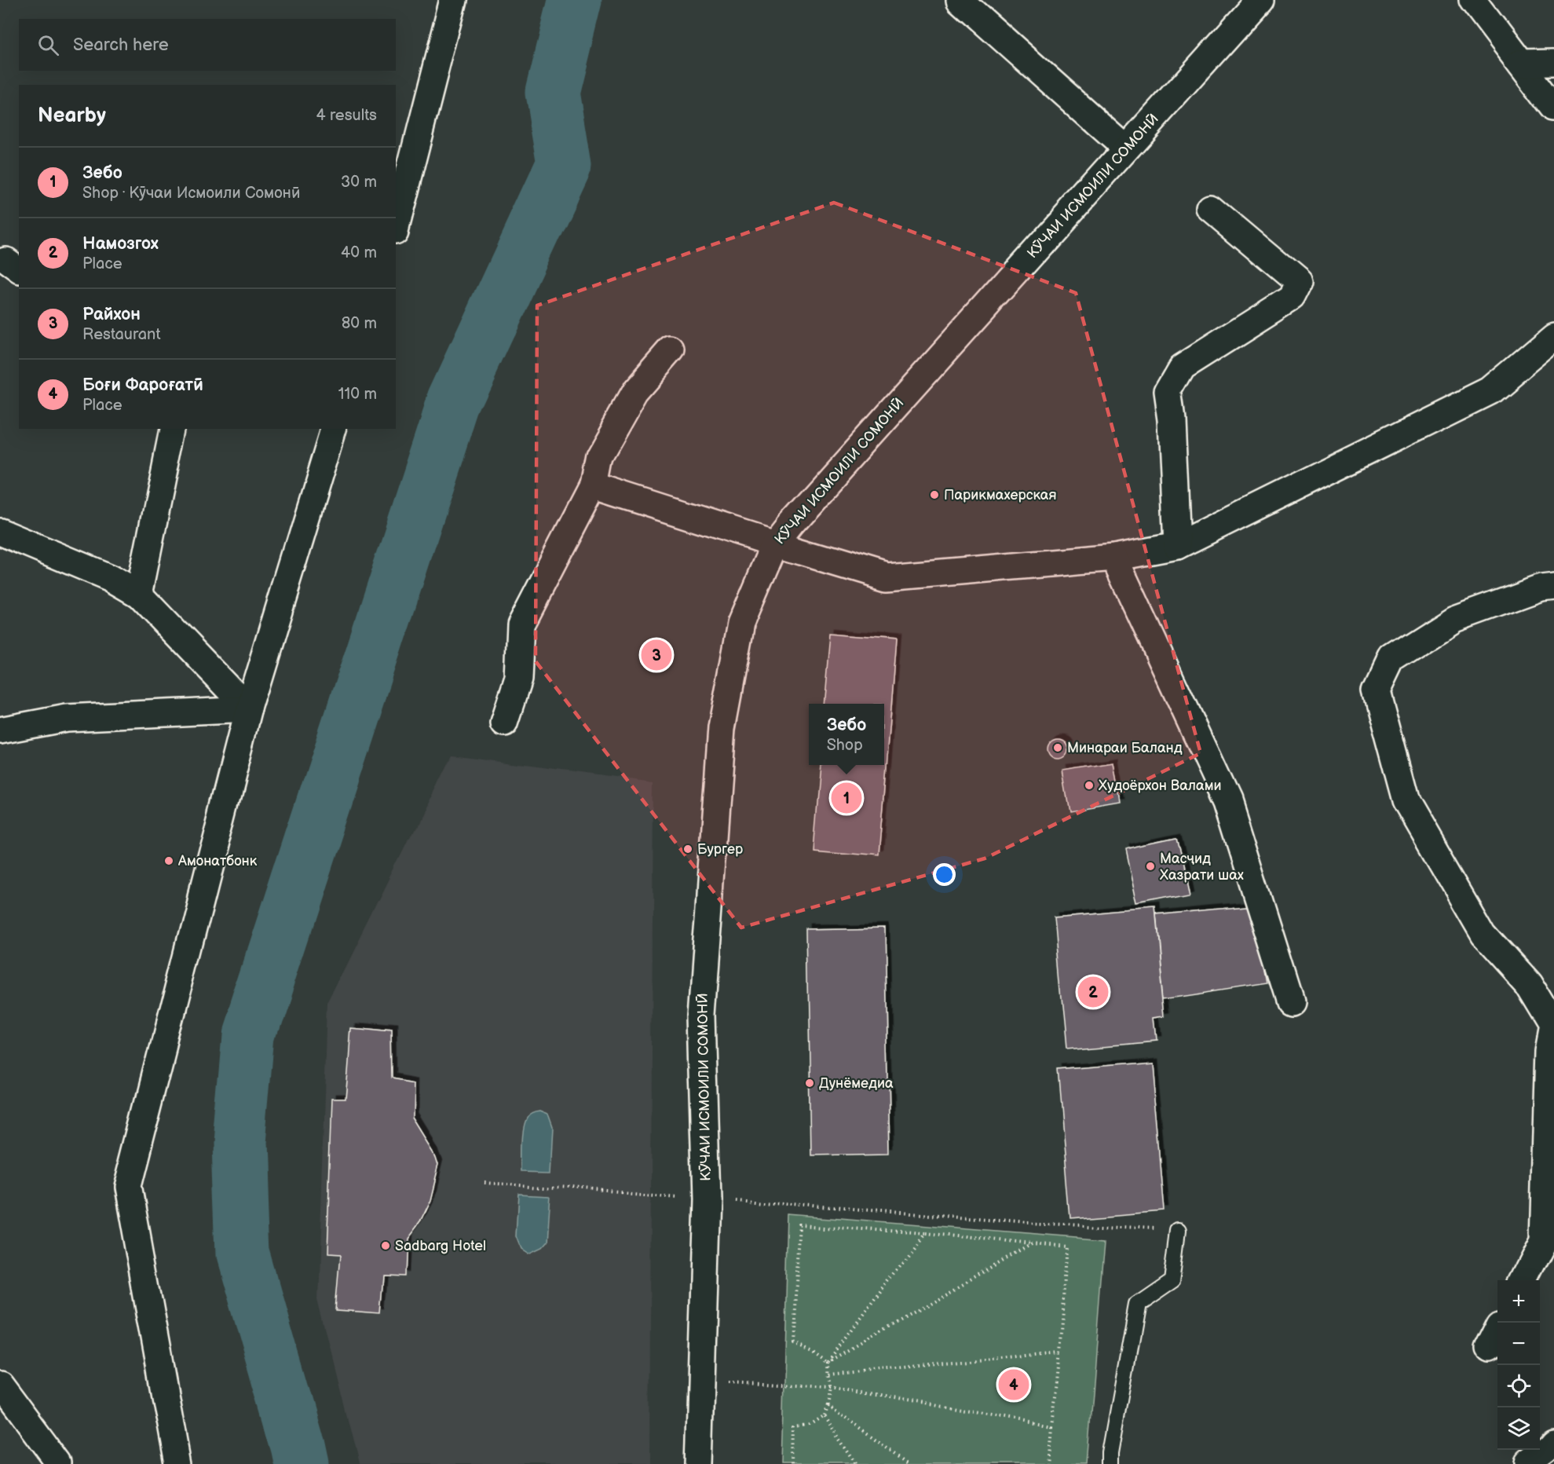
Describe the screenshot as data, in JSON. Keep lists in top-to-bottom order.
{
  "streets": {
    "street": ["КӮЧАИ ИСМОИЛИ СОМОНӢ"]
  },
  "places": [
    "Парикмахерская",
    "Минараи Баланд",
    "Худоёрхон Валами",
    "Бургер",
    "Амонатбонк",
    "Масҷид Хазрати шах",
    "Дунёмедиа",
    "Sadbarg Hotel"
  ],
  "page": {
    "search": "Search here",
    "heading": ["Nearby", "4 results"],
    "list": [
      {
        "mark": "1",
        "name": "Зебо",
        "note": "Shop · Кӯчаи Исмоили Сомонӣ",
        "value": "30 m"
      },
      {
        "mark": "2",
        "name": "Намозгох",
        "note": "Place",
        "value": "40 m"
      },
      {
        "mark": "3",
        "name": "Райхон",
        "note": "Restaurant",
        "value": "80 m"
      },
      {
        "mark": "4",
        "name": "Боғи Фароғатӣ",
        "note": "Place",
        "value": "110 m"
      }
    ],
    "pins": [
      "3",
      "1",
      "2",
      "4"
    ],
    "popup": ["Зебо", "Shop"],
    "map_buttons": ["+", "−"]
  }
}
